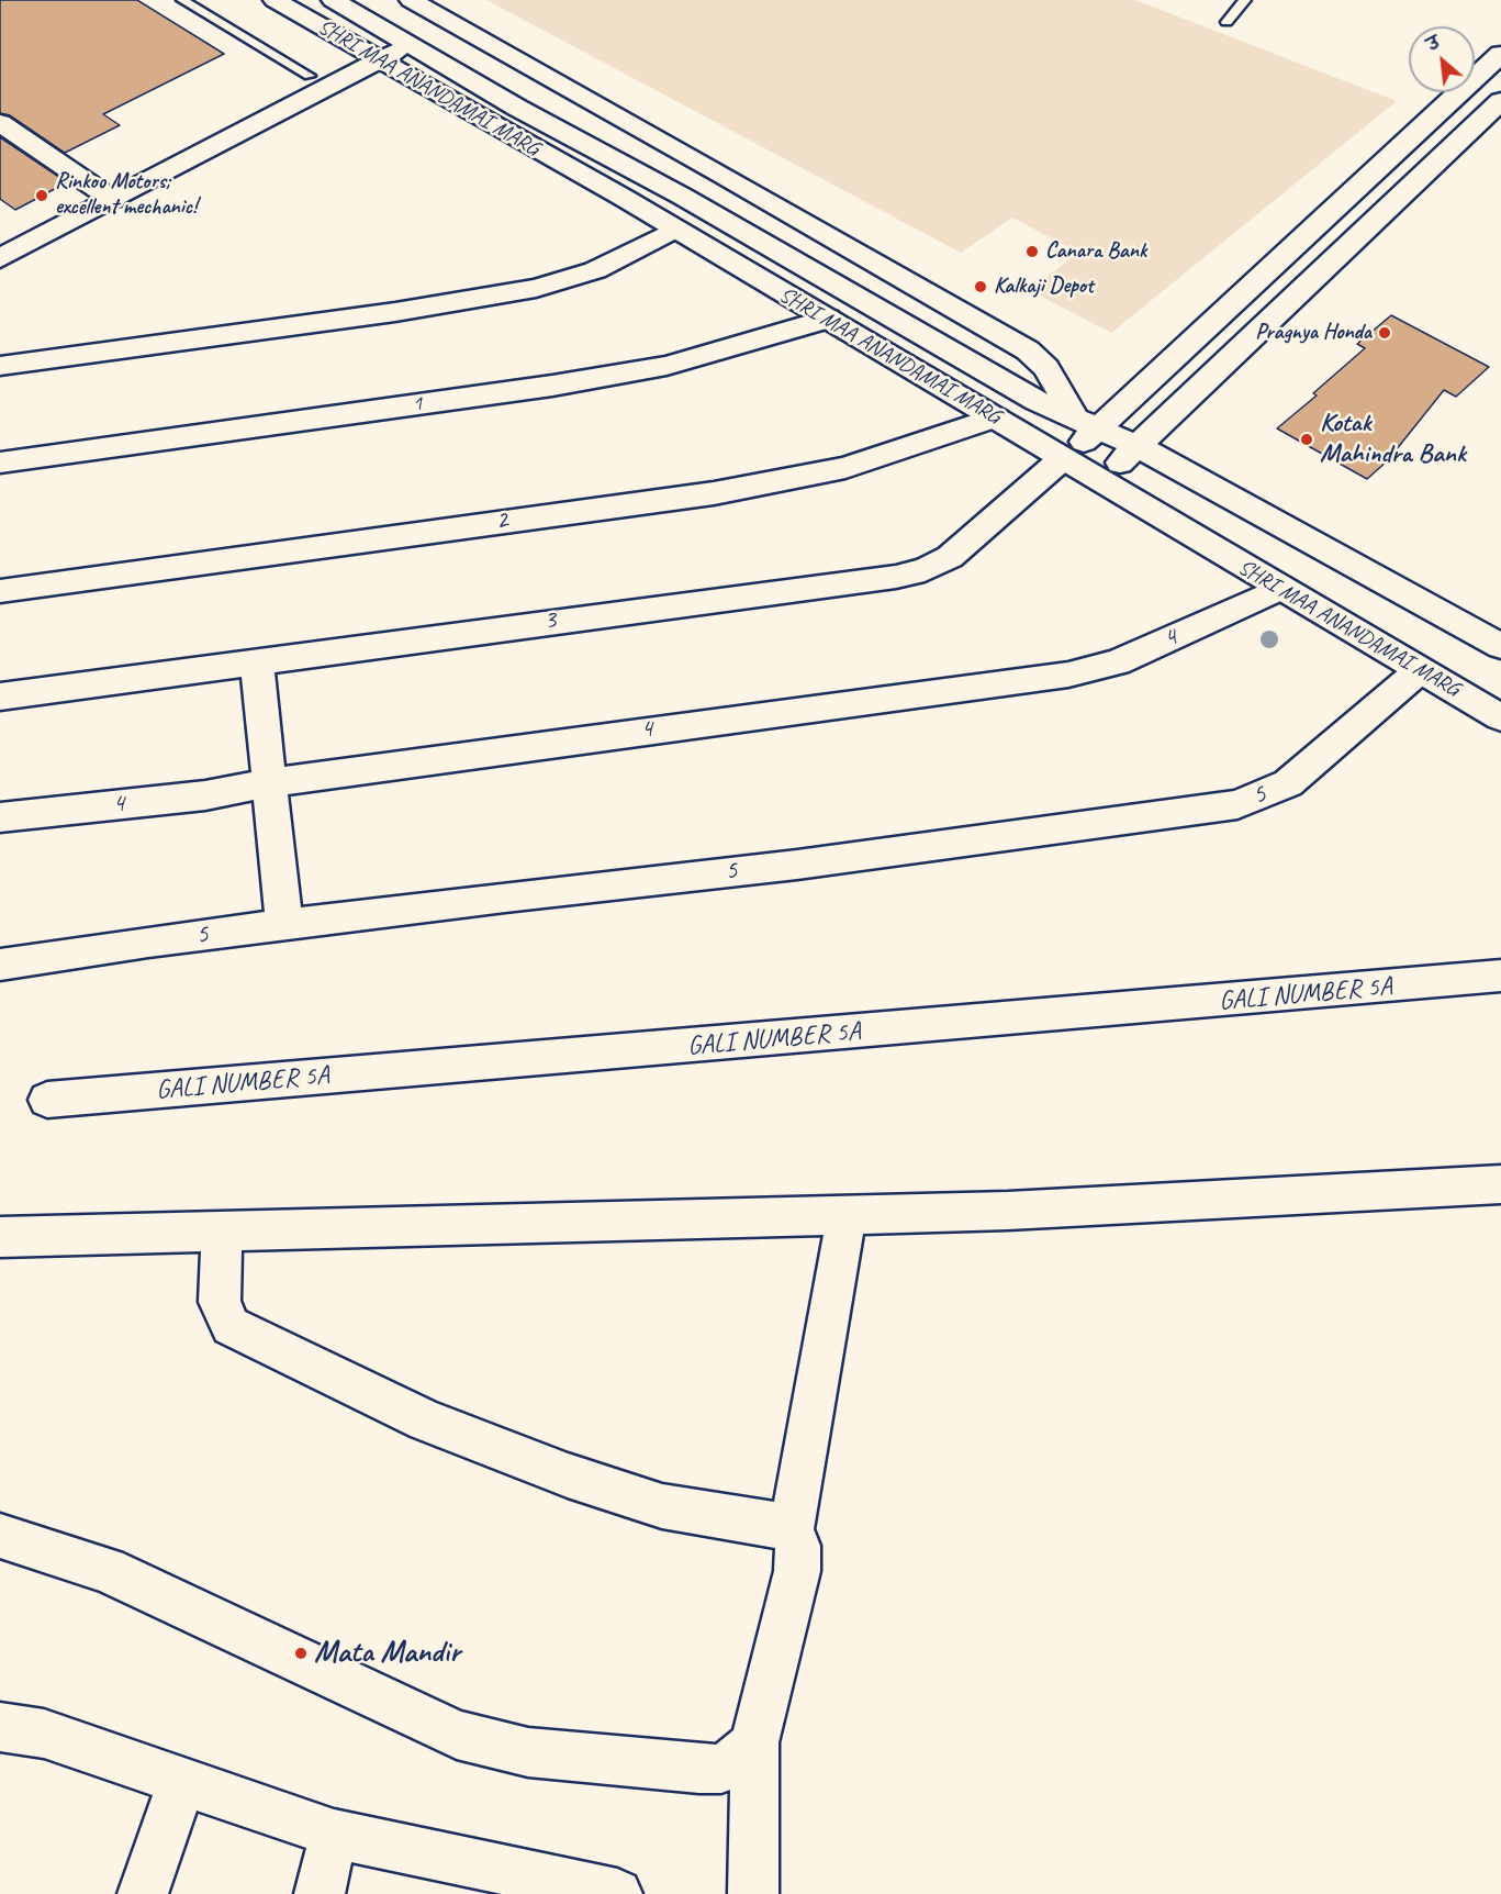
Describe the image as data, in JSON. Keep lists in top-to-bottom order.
{
  "streets": {
    "street": [
      "SHRI MAA ANANDAMAI MARG",
      "1",
      "2",
      "3",
      "4",
      "5",
      "GALI NUMBER 5A"
    ]
  },
  "crossings": [
    ["SHRI MAA ANANDAMAI MARG", "1"],
    ["SHRI MAA ANANDAMAI MARG", "2"],
    ["SHRI MAA ANANDAMAI MARG", "3"],
    ["SHRI MAA ANANDAMAI MARG", "4"],
    ["SHRI MAA ANANDAMAI MARG", "5"]
  ],
  "places": [
    "Rinkoo Motors; excellent mechanic!",
    "Canara Bank",
    "Kalkaji Depot",
    "Pragnya Honda",
    "Kotak Mahindra Bank",
    "Mata Mandir"
  ],
  "north": "top left"
}
